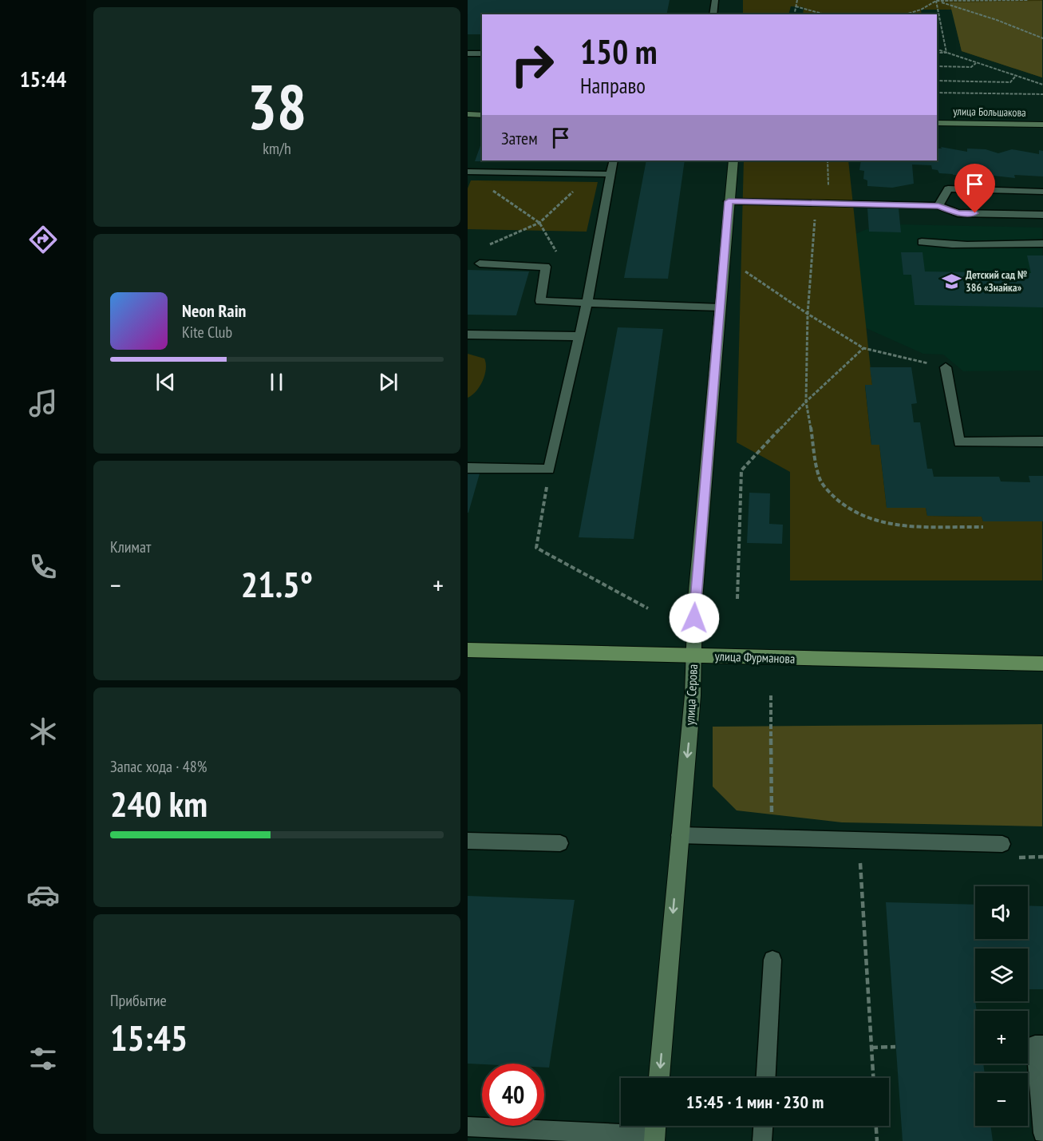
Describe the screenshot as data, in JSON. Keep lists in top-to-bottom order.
{
  "streets": {
    "main road": ["улица Фурманова"],
    "street": ["улица Большакова", "улица Серова"]
  },
  "crossings": [
    ["улица Фурманова", "улица Серова"]
  ],
  "one_way": ["улица Серова"],
  "places": {
    "school or university": ["Детский сад № 386 «Знайка»"]
  },
  "page": {
    "tabs": "15:44",
    "tile": [
      ["38", "km/h"],
      "Климат",
      ["Запас хода · 48%", "240 km"],
      ["Прибытие", "15:45"]
    ],
    "turn": ["150 m", "Направо"],
    "then": "Затем",
    "song": ["Neon Rain", "Kite Club"],
    "heat": ["−", "21.5°", "+"],
    "map_buttons": ["+", "−"],
    "limit": "40",
    "trip": "15:45 · 1 мин · 230 m"
  }
}
